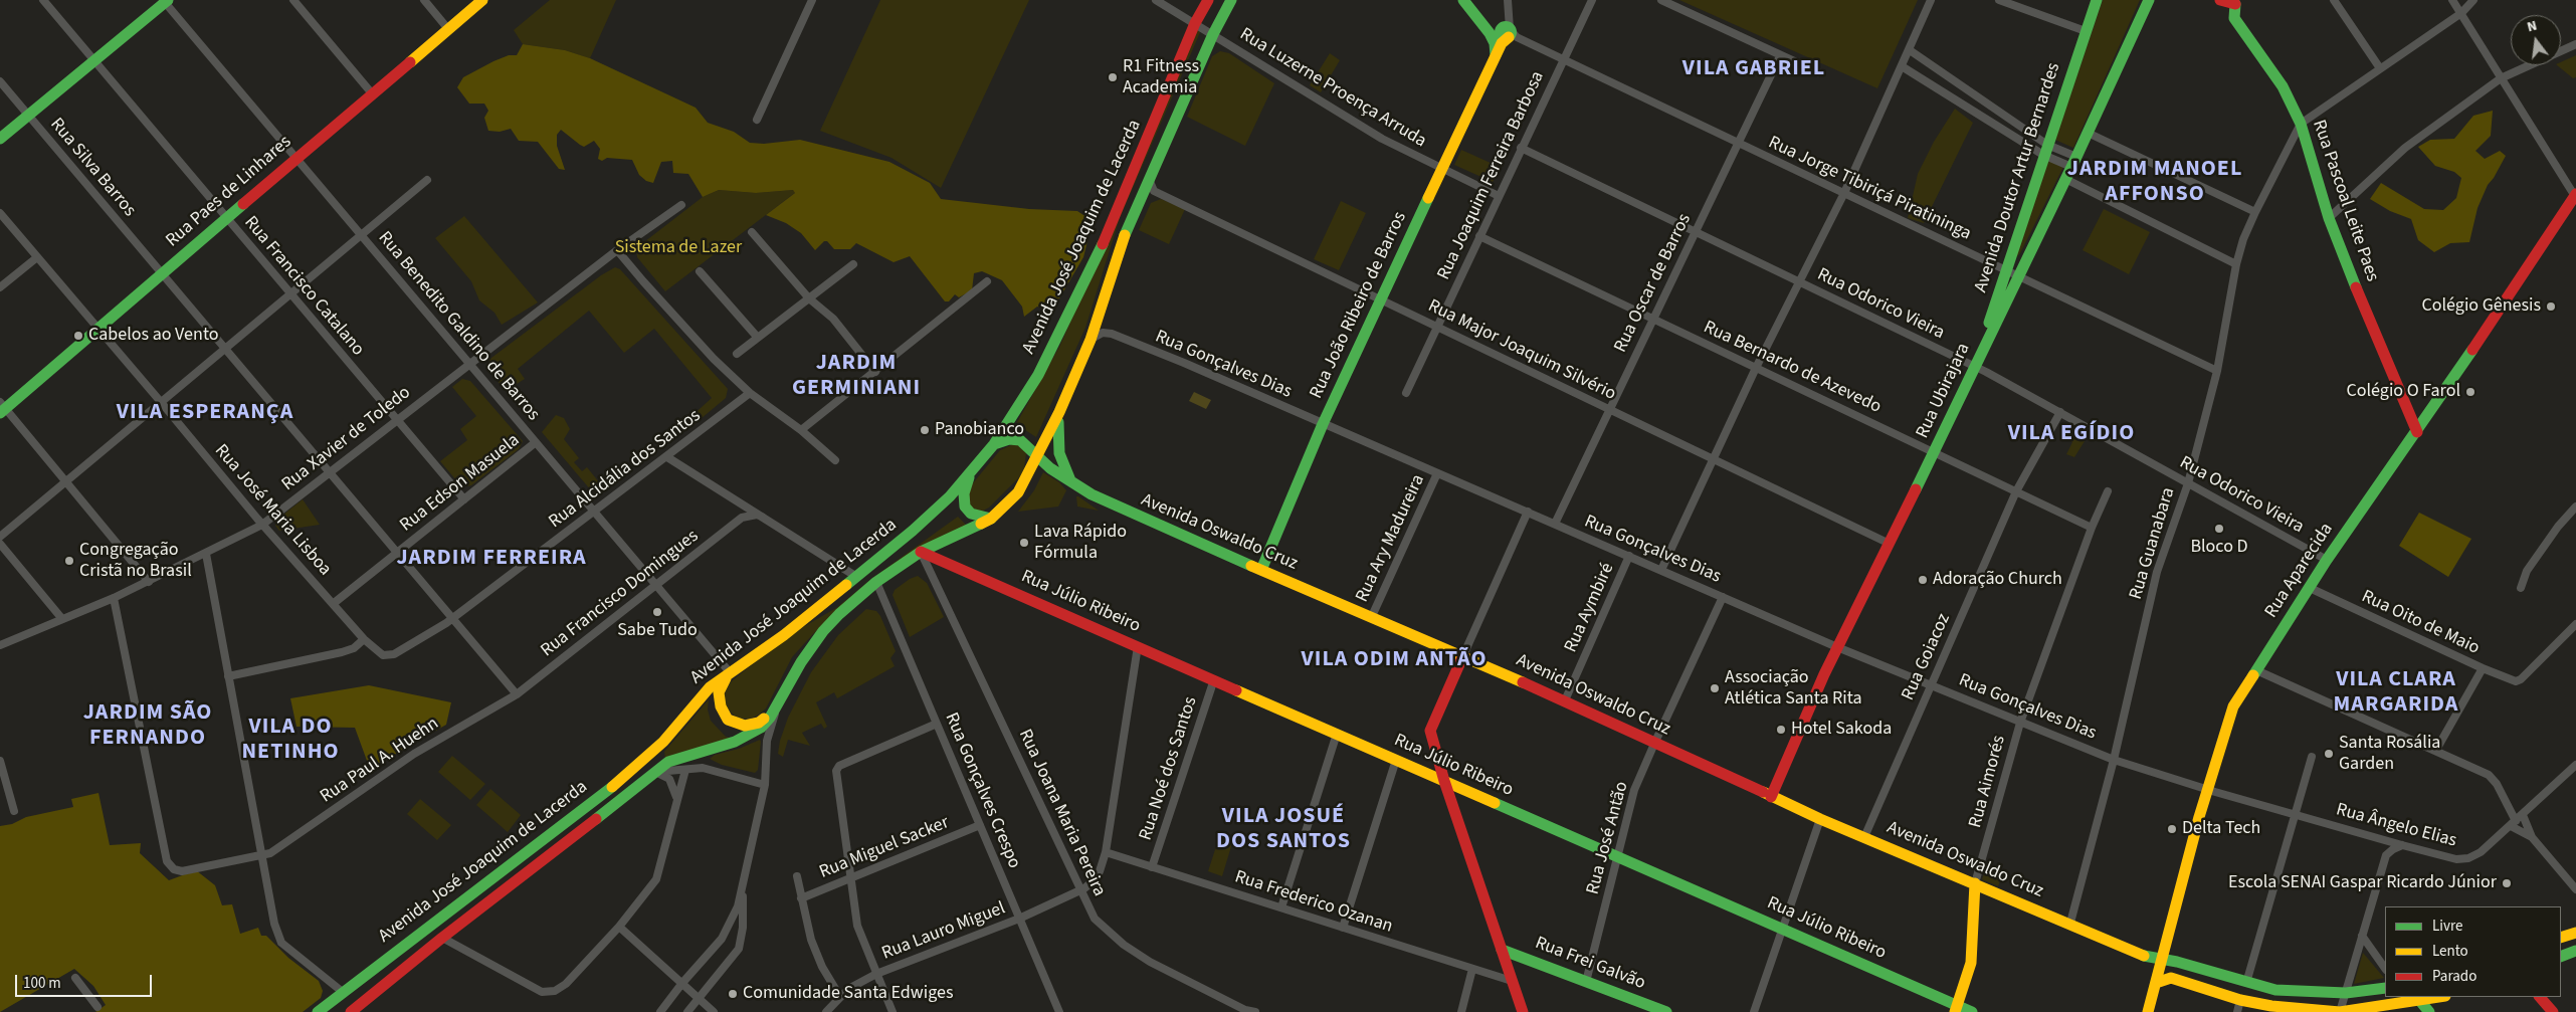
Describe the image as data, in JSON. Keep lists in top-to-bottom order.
{
  "streets": {
    "main road": [
      "Avenida Doutor Artur Bernardes",
      "Rua Paes de Linhares",
      "Rua Pascoal Leite Paes",
      "Avenida José Joaquim de Lacerda",
      "Rua João Ribeiro de Barros",
      "Rua Ubirajara",
      "Avenida Oswaldo Cruz",
      "Rua Aparecida",
      "Rua Júlio Ribeiro",
      "Rua Frei Galvão"
    ],
    "street": [
      "Rua Luzerne Proença Arruda",
      "Rua Silva Barros",
      "Rua Joaquim Ferreira Barbosa",
      "Rua Jorge Tibiriçá Piratininga",
      "Rua Oscar de Barros",
      "Rua Francisco Catalano",
      "Rua Odorico Vieira",
      "Rua Benedito Galdino de Barros",
      "Rua Major Joaquim Silvério",
      "Rua Gonçalves Dias",
      "Rua Bernardo de Azevedo",
      "Rua Xavier de Toledo",
      "Rua Alcidália dos Santos",
      "Rua Edson Masuela",
      "Rua José Maria Lisboa",
      "Rua Ary Madureira",
      "Rua Guanabara",
      "Rua Francisco Domingues",
      "Rua Aymbiré",
      "Rua Oito de Maio",
      "Rua Goiacoz",
      "Rua Paul A. Huehn",
      "Rua Noé dos Santos",
      "Rua Aimorés",
      "Rua Gonçalves Crespo",
      "Rua Joana Maria Pereira",
      "Rua Ângelo Elias",
      "Rua José Antão",
      "Rua Miguel Sacker",
      "Rua Frederico Ozanan",
      "Rua Lauro Miguel"
    ]
  },
  "crossings": [
    ["Rua Luzerne Proença Arruda", "Rua Joaquim Ferreira Barbosa"],
    ["Rua Luzerne Proença Arruda", "Avenida José Joaquim de Lacerda"],
    ["Rua Luzerne Proença Arruda", "Rua João Ribeiro de Barros"],
    ["Rua Silva Barros", "Rua Paes de Linhares"],
    ["Rua Silva Barros", "Rua Xavier de Toledo"],
    ["Rua Silva Barros", "Rua Alcidália dos Santos"],
    ["Rua Silva Barros", "Rua Edson Masuela"],
    ["Rua Silva Barros", "Rua Francisco Domingues"],
    ["Rua Silva Barros", "Rua Paul A. Huehn"],
    ["Rua Joaquim Ferreira Barbosa", "Rua Jorge Tibiriçá Piratininga"],
    ["Rua Joaquim Ferreira Barbosa", "Rua Odorico Vieira"],
    ["Rua Joaquim Ferreira Barbosa", "Rua Major Joaquim Silvério"],
    ["Rua Joaquim Ferreira Barbosa", "Rua Bernardo de Azevedo"],
    ["Avenida Doutor Artur Bernardes", "Rua Jorge Tibiriçá Piratininga"],
    ["Avenida Doutor Artur Bernardes", "Rua Odorico Vieira"],
    ["Avenida Doutor Artur Bernardes", "Rua Ubirajara"],
    ["Rua Jorge Tibiriçá Piratininga", "Rua Oscar de Barros"],
    ["Rua Jorge Tibiriçá Piratininga", "Rua João Ribeiro de Barros"],
    ["Rua Jorge Tibiriçá Piratininga", "Rua Ubirajara"],
    ["Rua Jorge Tibiriçá Piratininga", "Rua Guanabara"],
    ["Rua Paes de Linhares", "Rua Francisco Catalano"],
    ["Rua Paes de Linhares", "Rua Benedito Galdino de Barros"],
    ["Rua Paes de Linhares", "Rua José Maria Lisboa"],
    ["Rua Pascoal Leite Paes", "Rua Guanabara"],
    ["Rua Pascoal Leite Paes", "Rua Aparecida"],
    ["Avenida José Joaquim de Lacerda", "Rua Benedito Galdino de Barros"],
    ["Avenida José Joaquim de Lacerda", "Rua Major Joaquim Silvério"],
    ["Avenida José Joaquim de Lacerda", "Rua Gonçalves Dias"],
    ["Avenida José Joaquim de Lacerda", "Avenida Oswaldo Cruz"],
    ["Avenida José Joaquim de Lacerda", "Rua Júlio Ribeiro"],
    ["Avenida José Joaquim de Lacerda", "Rua Gonçalves Crespo"],
    ["Avenida José Joaquim de Lacerda", "Rua Joana Maria Pereira"],
    ["Rua Oscar de Barros", "Rua Odorico Vieira"],
    ["Rua Oscar de Barros", "Rua Major Joaquim Silvério"],
    ["Rua Oscar de Barros", "Rua Gonçalves Dias"],
    ["Rua Oscar de Barros", "Rua Bernardo de Azevedo"],
    ["Rua Francisco Catalano", "Rua Xavier de Toledo"],
    ["Rua Francisco Catalano", "Rua Edson Masuela"],
    ["Rua Odorico Vieira", "Rua Ubirajara"],
    ["Rua Odorico Vieira", "Rua Guanabara"],
    ["Rua Odorico Vieira", "Rua Aparecida"],
    ["Rua Odorico Vieira", "Rua Goiacoz"],
    ["Rua João Ribeiro de Barros", "Rua Major Joaquim Silvério"],
    ["Rua João Ribeiro de Barros", "Rua Gonçalves Dias"],
    ["Rua João Ribeiro de Barros", "Avenida Oswaldo Cruz"],
    ["Rua Benedito Galdino de Barros", "Rua Xavier de Toledo"],
    ["Rua Benedito Galdino de Barros", "Rua Alcidália dos Santos"],
    ["Rua Benedito Galdino de Barros", "Rua Edson Masuela"],
    ["Rua Benedito Galdino de Barros", "Rua Francisco Domingues"],
    ["Rua Major Joaquim Silvério", "Rua Ubirajara"],
    ["Rua Gonçalves Dias", "Rua Ubirajara"],
    ["Rua Gonçalves Dias", "Rua Ary Madureira"],
    ["Rua Gonçalves Dias", "Rua Guanabara"],
    ["Rua Gonçalves Dias", "Rua Aparecida"],
    ["Rua Gonçalves Dias", "Rua Aymbiré"],
    ["Rua Gonçalves Dias", "Rua Goiacoz"],
    ["Rua Gonçalves Dias", "Rua Aimorés"],
    ["Rua Gonçalves Dias", "Rua Ângelo Elias"],
    ["Rua Gonçalves Dias", "Rua José Antão"],
    ["Rua Bernardo de Azevedo", "Rua Ubirajara"],
    ["Rua Bernardo de Azevedo", "Rua Goiacoz"],
    ["Rua Bernardo de Azevedo", "Rua Aimorés"],
    ["Rua Ubirajara", "Avenida Oswaldo Cruz"],
    ["Rua Xavier de Toledo", "Rua José Maria Lisboa"],
    ["Rua Alcidália dos Santos", "Rua José Maria Lisboa"],
    ["Rua Edson Masuela", "Rua José Maria Lisboa"],
    ["Avenida Oswaldo Cruz", "Rua Ary Madureira"],
    ["Avenida Oswaldo Cruz", "Rua Guanabara"],
    ["Avenida Oswaldo Cruz", "Rua Aparecida"],
    ["Avenida Oswaldo Cruz", "Rua Aymbiré"],
    ["Avenida Oswaldo Cruz", "Rua Goiacoz"],
    ["Avenida Oswaldo Cruz", "Rua Aimorés"],
    ["Avenida Oswaldo Cruz", "Rua José Antão"],
    ["Rua Aparecida", "Rua Oito de Maio"],
    ["Rua Aparecida", "Rua Ângelo Elias"],
    ["Rua Francisco Domingues", "Rua Paul A. Huehn"],
    ["Rua Júlio Ribeiro", "Rua Noé dos Santos"],
    ["Rua Júlio Ribeiro", "Rua Joana Maria Pereira"],
    ["Rua Júlio Ribeiro", "Rua José Antão"],
    ["Rua Noé dos Santos", "Rua Frederico Ozanan"],
    ["Rua Gonçalves Crespo", "Rua Miguel Sacker"],
    ["Rua Gonçalves Crespo", "Rua Lauro Miguel"],
    ["Rua Joana Maria Pereira", "Rua Lauro Miguel"],
    ["Rua José Antão", "Rua Frei Galvão"]
  ],
  "districts": [
    "VILA GABRIEL",
    "JARDIM MANOEL AFFONSO",
    "JARDIM GERMINIANI",
    "VILA ESPERANÇA",
    "VILA EGÍDIO",
    "JARDIM FERREIRA",
    "VILA ODIM ANTÃO",
    "VILA CLARA MARGARIDA",
    "JARDIM SÃO FERNANDO",
    "VILA DO NETINHO",
    "VILA JOSUÉ DOS SANTOS"
  ],
  "parks": ["Sistema de Lazer"],
  "places": [
    "R1 Fitness Academia",
    "Colégio Gênesis",
    "Cabelos ao Vento",
    "Colégio O Farol",
    "Panobianco",
    "Bloco D",
    "Lava Rápido Fórmula",
    "Congregação Cristã no Brasil",
    "Adoração Church",
    "Sabe Tudo",
    "Associação Atlética Santa Rita",
    "Hotel Sakoda",
    "Santa Rosália Garden",
    "Delta Tech",
    "Escola SENAI Gaspar Ricardo Júnior",
    "Comunidade Santa Edwiges"
  ],
  "legend": ["Livre", "Lento", "Parado"],
  "scale_bar": "100 m",
  "north": "top"
}
